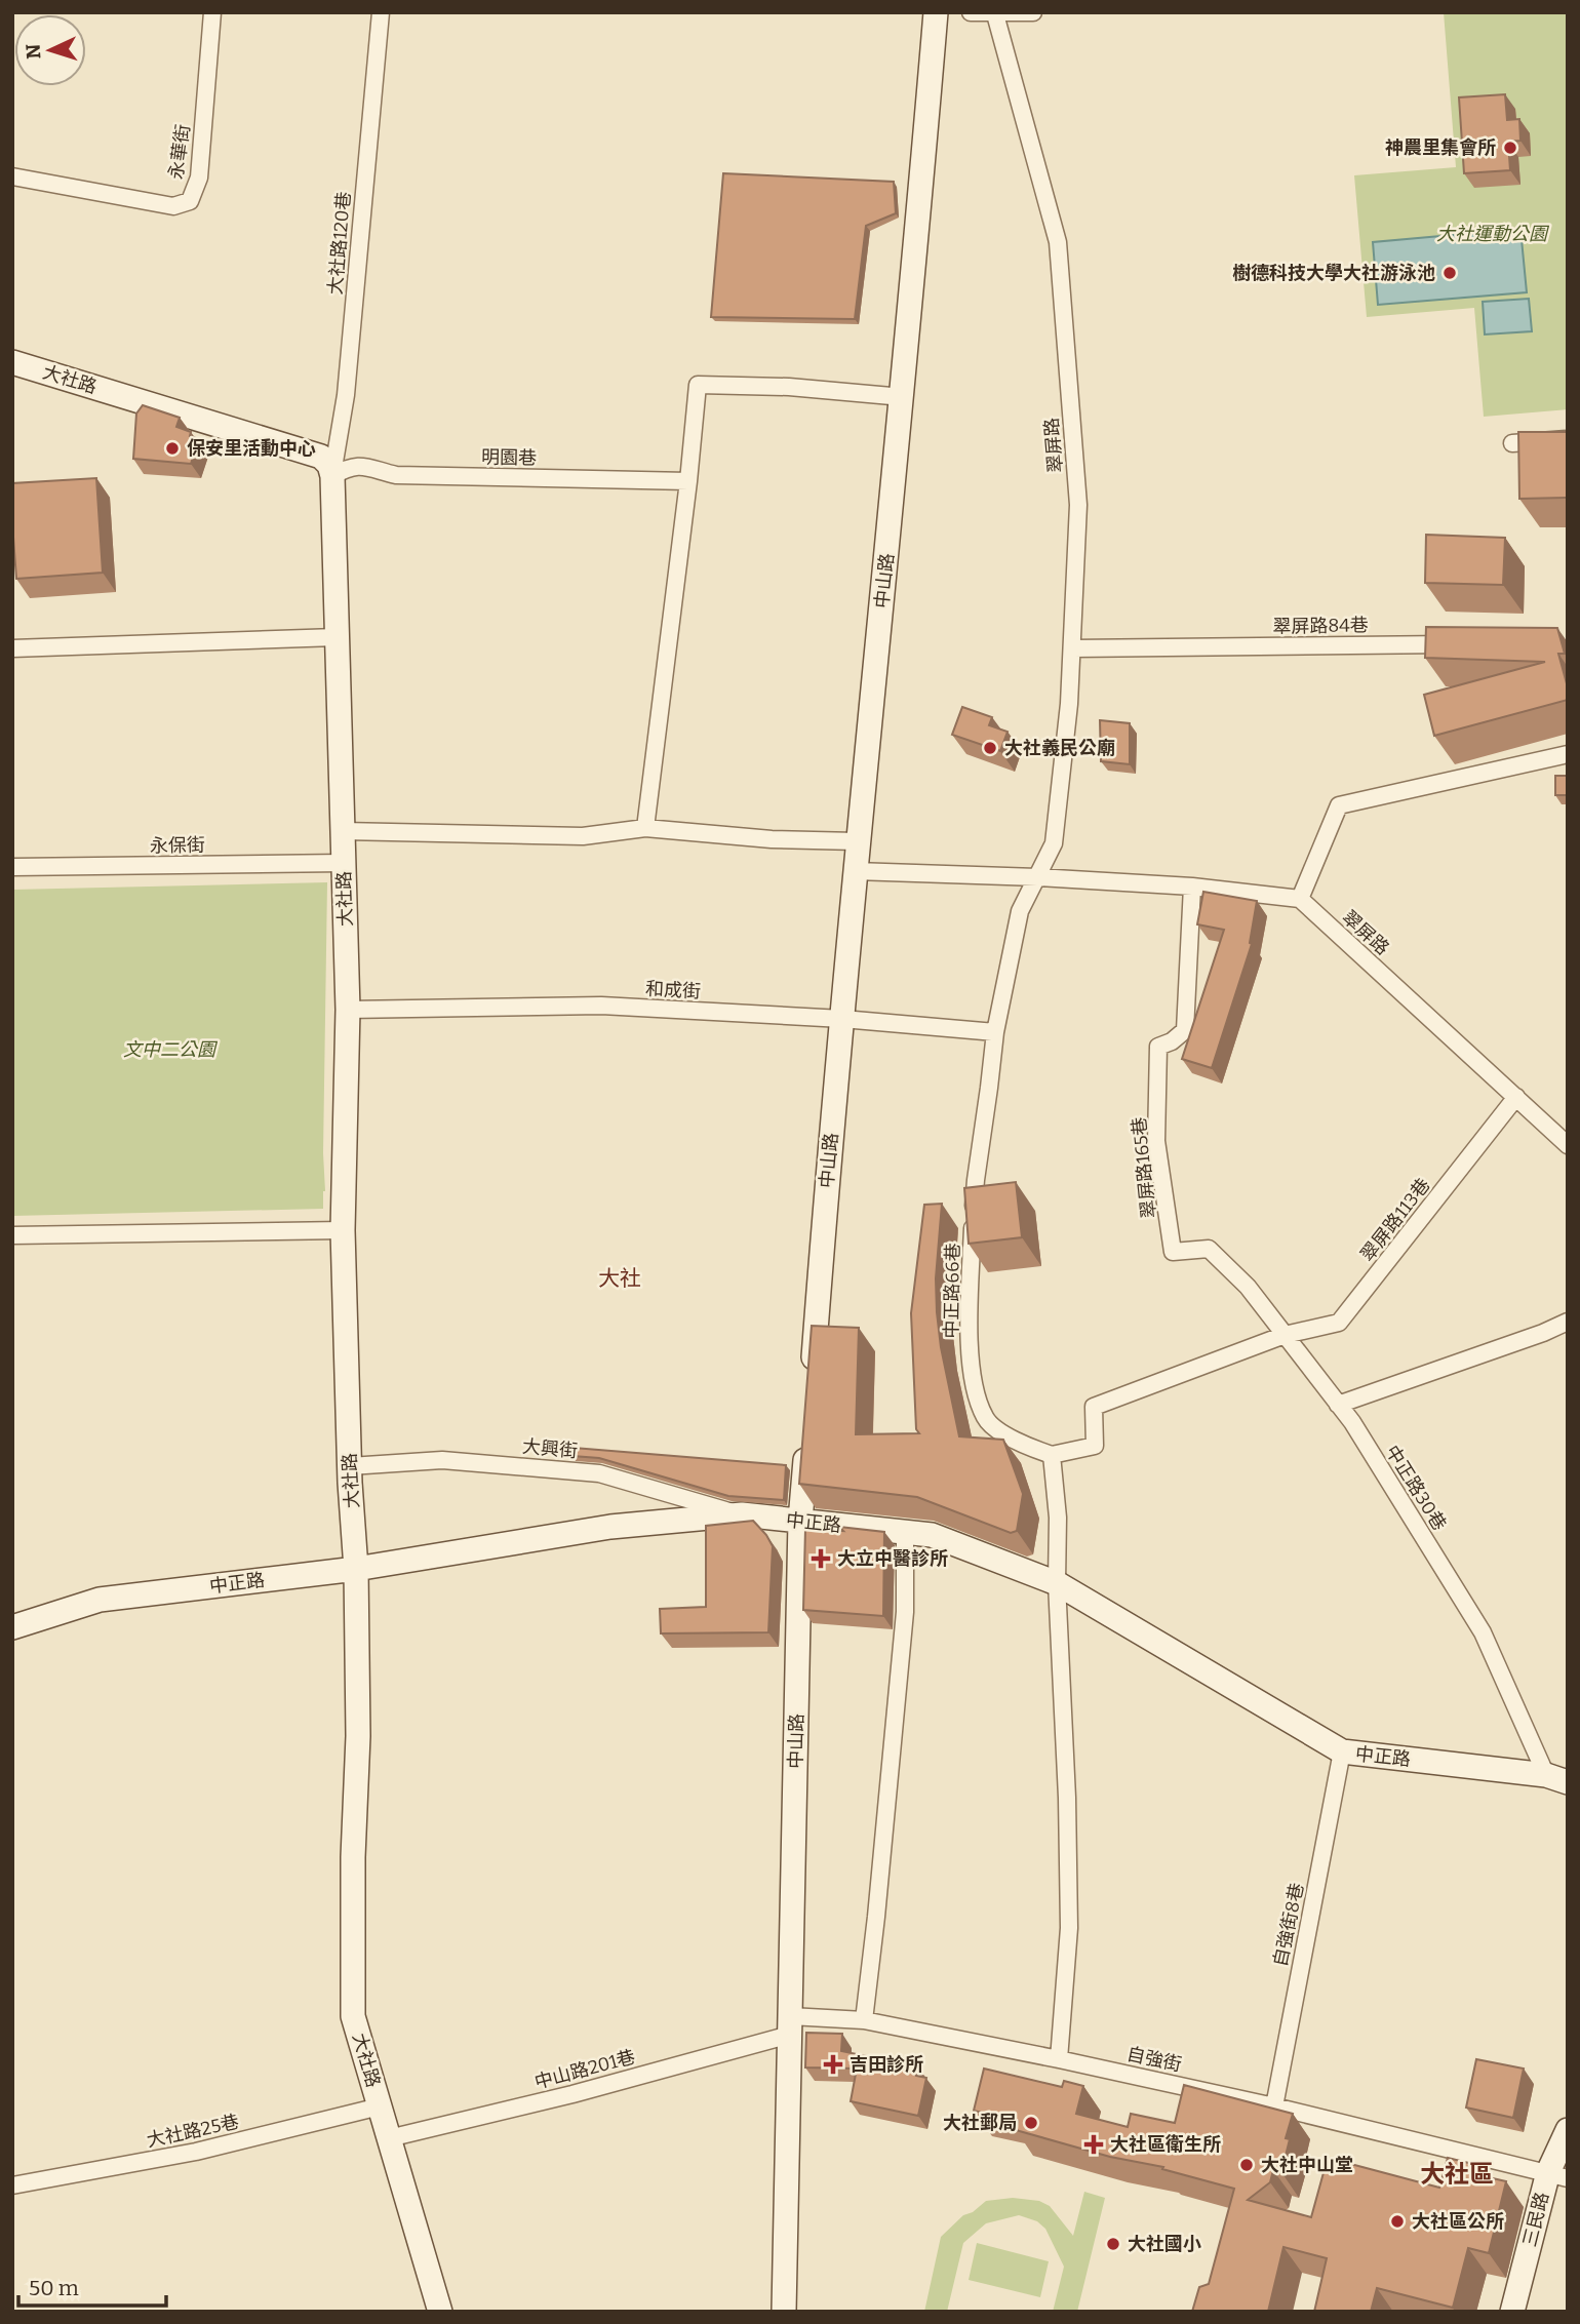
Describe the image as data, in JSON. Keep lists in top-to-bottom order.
{
  "streets": {
    "street": [
      "永華街",
      "大社路120巷",
      "大社路",
      "翠屏路",
      "明園巷",
      "中山路",
      "翠屏路84巷",
      "永保街",
      "和成街",
      "翠屏路165巷",
      "翠屏路113巷",
      "中正路66巷",
      "大興街",
      "中正路30巷",
      "中正路",
      "自強街8巷",
      "自強街",
      "中山路201巷",
      "大社路25巷",
      "三民路"
    ]
  },
  "crossings": [
    ["大社路120巷", "大社路"],
    ["大社路120巷", "明園巷"],
    ["大社路", "明園巷"],
    ["大社路", "永保街"],
    ["大社路", "和成街"],
    ["大社路", "大興街"],
    ["大社路", "中正路"],
    ["大社路", "中山路201巷"],
    ["大社路", "大社路25巷"],
    ["翠屏路", "翠屏路84巷"],
    ["翠屏路", "翠屏路113巷"],
    ["翠屏路", "中正路66巷"],
    ["中山路", "和成街"],
    ["中山路", "中正路"],
    ["中山路", "自強街"],
    ["中山路", "中山路201巷"],
    ["和成街", "中正路66巷"],
    ["翠屏路165巷", "中正路30巷"],
    ["翠屏路113巷", "中正路66巷"],
    ["翠屏路113巷", "中正路30巷"],
    ["大興街", "中正路"],
    ["中正路30巷", "中正路"],
    ["中正路", "自強街8巷"],
    ["自強街8巷", "自強街"],
    ["自強街", "中山路201巷"],
    ["自強街", "三民路"]
  ],
  "districts": ["大社", "大社區"],
  "parks": ["大社運動公園", "文中二公園"],
  "places": {
    "other": [
      "神農里集會所",
      "樹德科技大學大社游泳池",
      "保安里活動中心",
      "大社義民公廟",
      "大社郵局",
      "大社中山堂",
      "大社區公所",
      "大社國小"
    ],
    "health": ["大立中醫診所", "吉田診所", "大社區衛生所"]
  },
  "scale_bar": "50 m",
  "north": "left"
}
